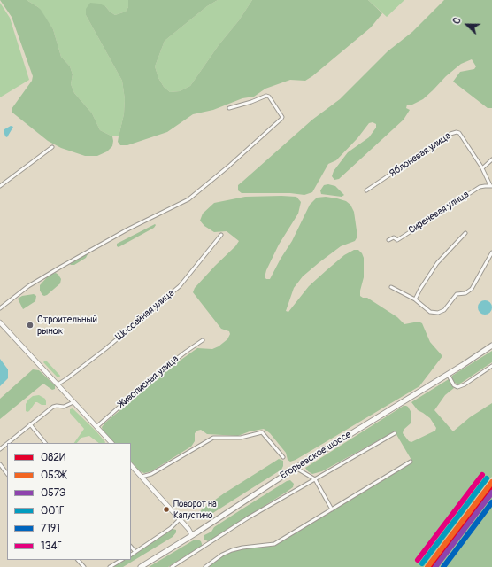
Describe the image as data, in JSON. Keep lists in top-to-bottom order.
{
  "streets": {
    "main road": ["Егорьевское шоссе"],
    "street": [
      "Яблоневая улица",
      "Сиреневая улица",
      "Шоссейная улица",
      "Живописная улица"
    ]
  },
  "crossings": [
    ["Яблоневая улица", "Сиреневая улица"]
  ],
  "places": ["Строительный рынок", "Поворот на Капустино"],
  "lines": [
    "transit line 134Г",
    "transit line 001Г",
    "transit line 053Ж",
    "transit line 082И",
    "transit line 057Э",
    "transit line 7191"
  ],
  "legend": [
    "082И",
    "053Ж",
    "057Э",
    "001Г",
    "7191",
    "134Г"
  ],
  "north": "left"
}
